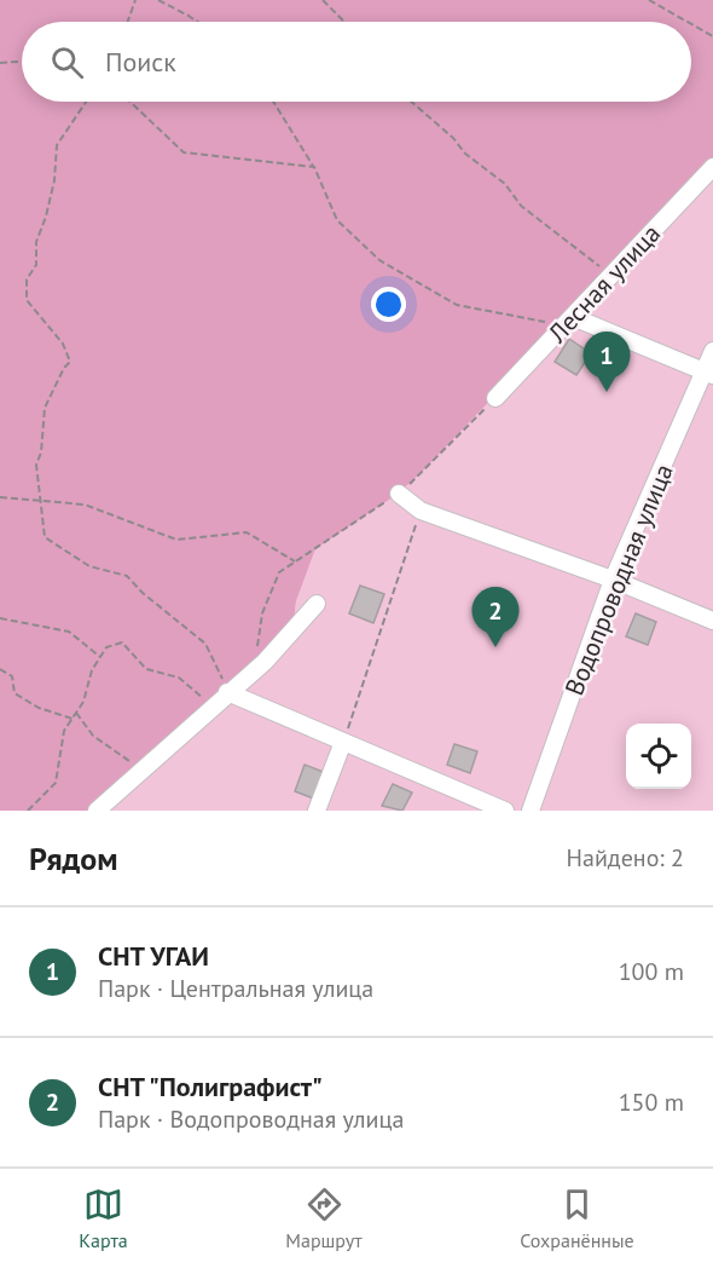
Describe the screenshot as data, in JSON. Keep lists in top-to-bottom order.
{
  "streets": {
    "street": ["Лесная улица", "Водопроводная улица"]
  },
  "page": {
    "search": "Поиск",
    "pins": ["1", "2"],
    "heading": ["Рядом", "Найдено: 2"],
    "list": [
      {
        "mark": "1",
        "name": "СНТ УГАИ",
        "note": "Парк · Центральная улица",
        "value": "100 m"
      },
      {
        "mark": "2",
        "name": "СНТ \"Полиграфист\"",
        "note": "Парк · Водопроводная улица",
        "value": "150 m"
      }
    ],
    "nav": ["Карта", "Маршрут", "Сохранённые"]
  }
}
